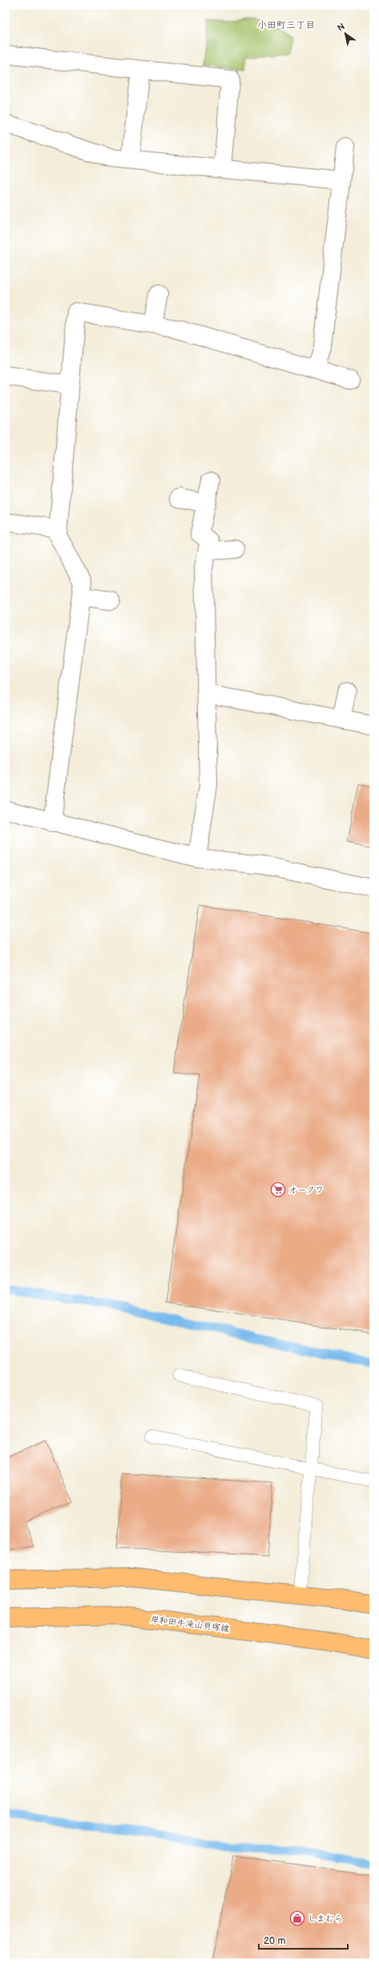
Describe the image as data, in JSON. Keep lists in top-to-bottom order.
{
  "streets": {
    "main road": ["岸和田牛滝山貝塚線"]
  },
  "districts": ["小田町三丁目"],
  "places": {
    "supermarket": ["オークワ"],
    "shop": ["しまむら"]
  },
  "scale_bar": "20 m",
  "north": "top left"
}
